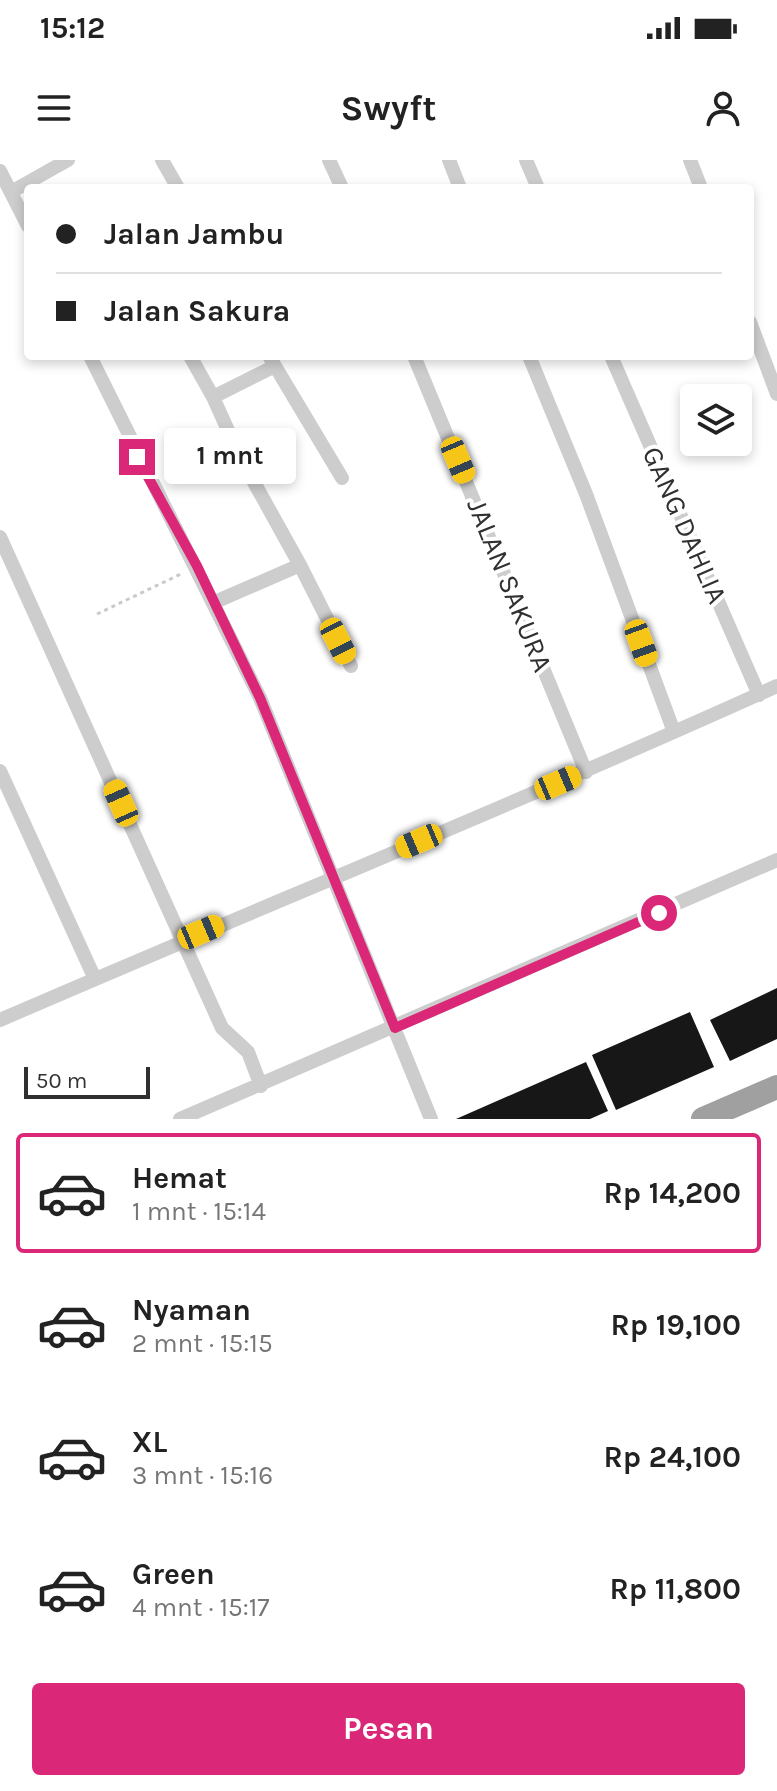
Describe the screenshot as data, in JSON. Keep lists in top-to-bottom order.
{
  "streets": {
    "street": ["GANG DAHLIA", "JALAN SAKURA"]
  },
  "scale_bar": "50 m",
  "page": {
    "status": "15:12",
    "header": "Swyft",
    "banner": ["Jalan Jambu", "Jalan Sakura"],
    "bubble": "1 mnt",
    "scale": "50 m",
    "list": [
      {
        "name": "Hemat",
        "note": "1 mnt · 15:14",
        "value": "Rp 14,200"
      },
      {
        "name": "Nyaman",
        "note": "2 mnt · 15:15",
        "value": "Rp 19,100"
      },
      {
        "name": "XL",
        "note": "3 mnt · 15:16",
        "value": "Rp 24,100"
      },
      {
        "name": "Green",
        "note": "4 mnt · 15:17",
        "value": "Rp 11,800"
      }
    ],
    "buttons": "Pesan"
  }
}
